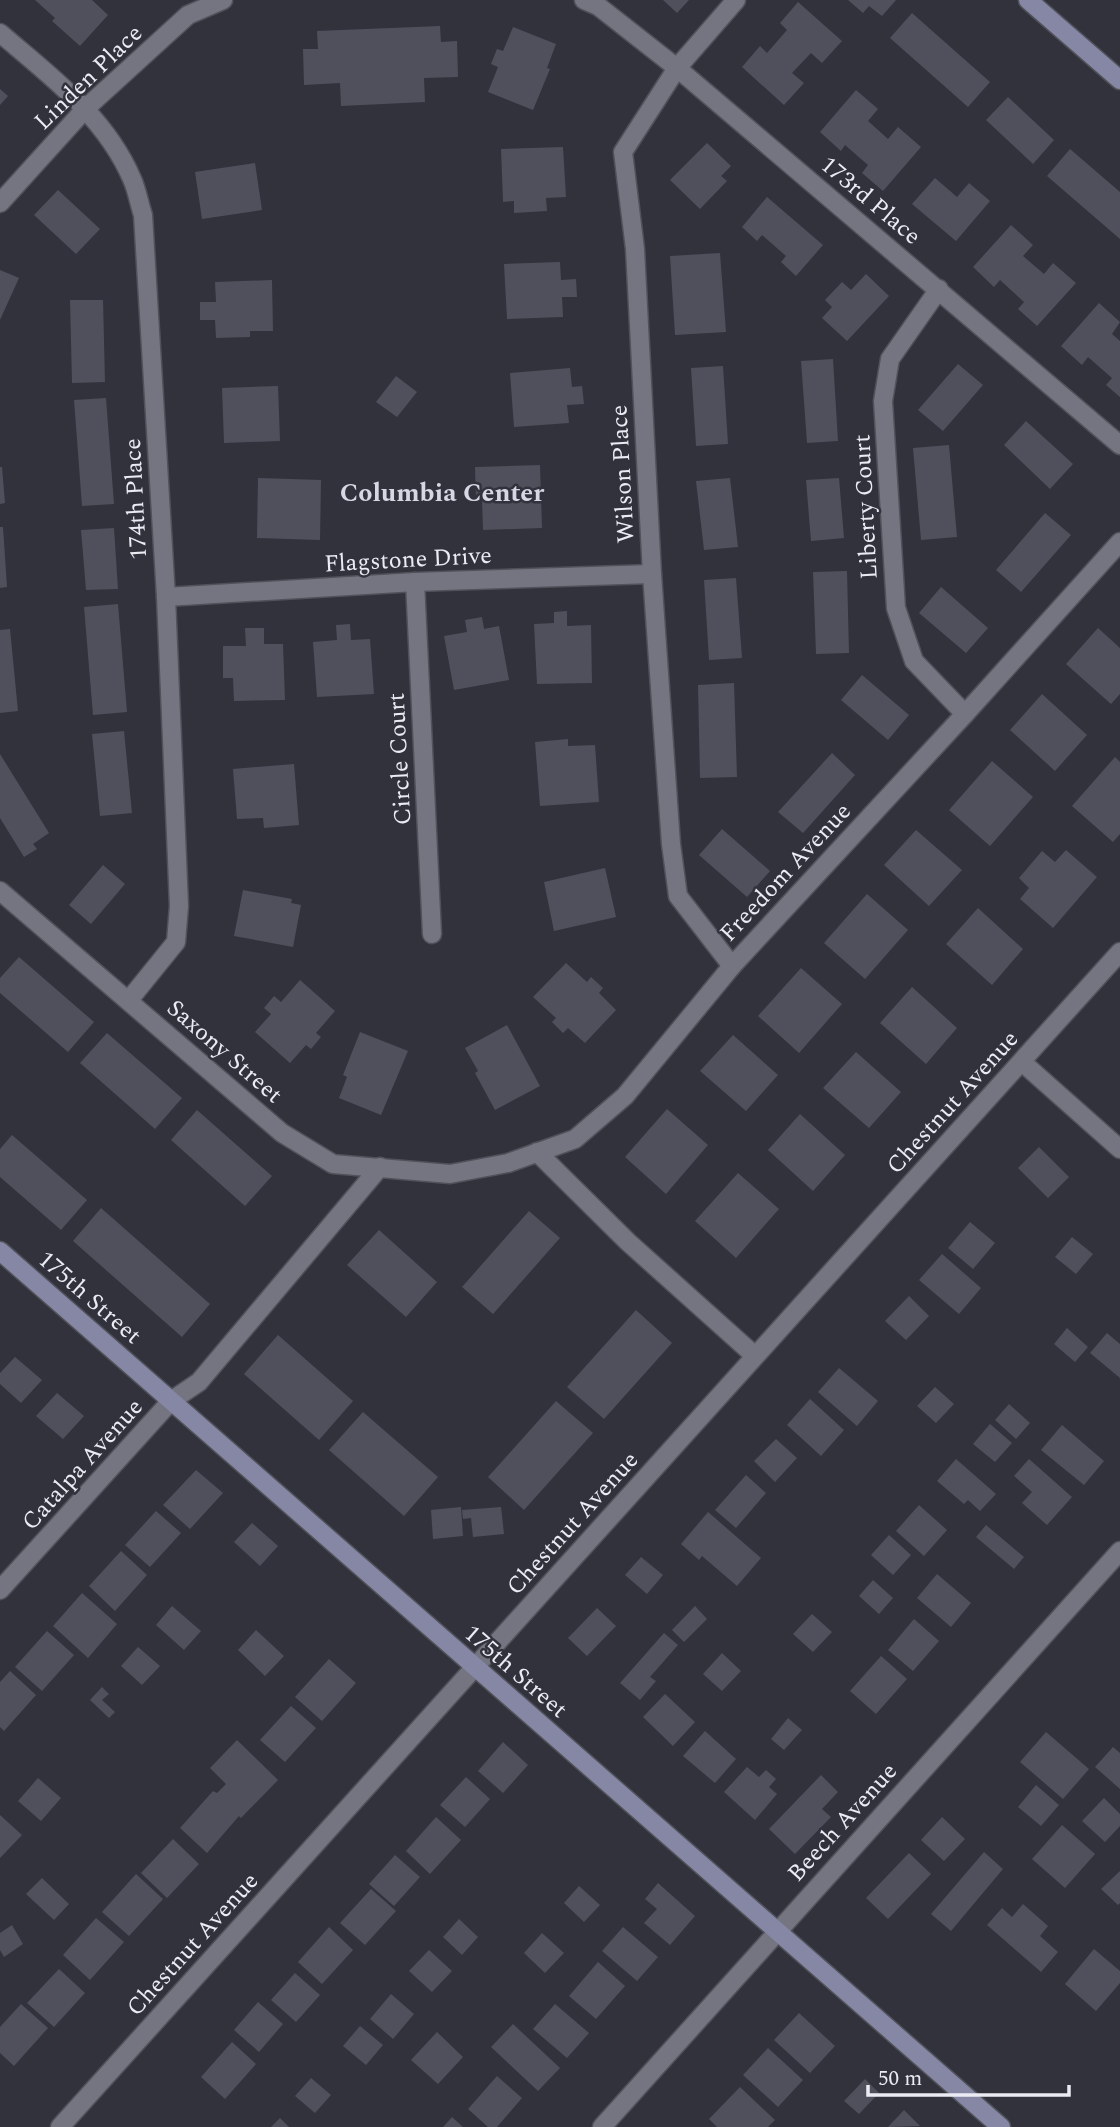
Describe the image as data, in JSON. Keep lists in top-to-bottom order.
{
  "streets": {
    "street": [
      "Linden Place",
      "173rd Place",
      "Wilson Place",
      "174th Place",
      "Liberty Court",
      "Flagstone Drive",
      "Circle Court",
      "Freedom Avenue",
      "Saxony Street",
      "Chestnut Avenue",
      "175th Street",
      "Catalpa Avenue",
      "Beech Avenue"
    ]
  },
  "crossings": [
    ["Linden Place", "174th Place"],
    ["173rd Place", "Wilson Place"],
    ["173rd Place", "Liberty Court"],
    ["Wilson Place", "Flagstone Drive"],
    ["Wilson Place", "Freedom Avenue"],
    ["174th Place", "Flagstone Drive"],
    ["174th Place", "Saxony Street"],
    ["Liberty Court", "Freedom Avenue"],
    ["Flagstone Drive", "Circle Court"],
    ["Freedom Avenue", "Saxony Street"],
    ["Saxony Street", "Catalpa Avenue"],
    ["Chestnut Avenue", "175th Street"],
    ["175th Street", "Catalpa Avenue"],
    ["175th Street", "Beech Avenue"]
  ],
  "districts": ["Columbia Center"],
  "scale_bar": "50 m"
}
